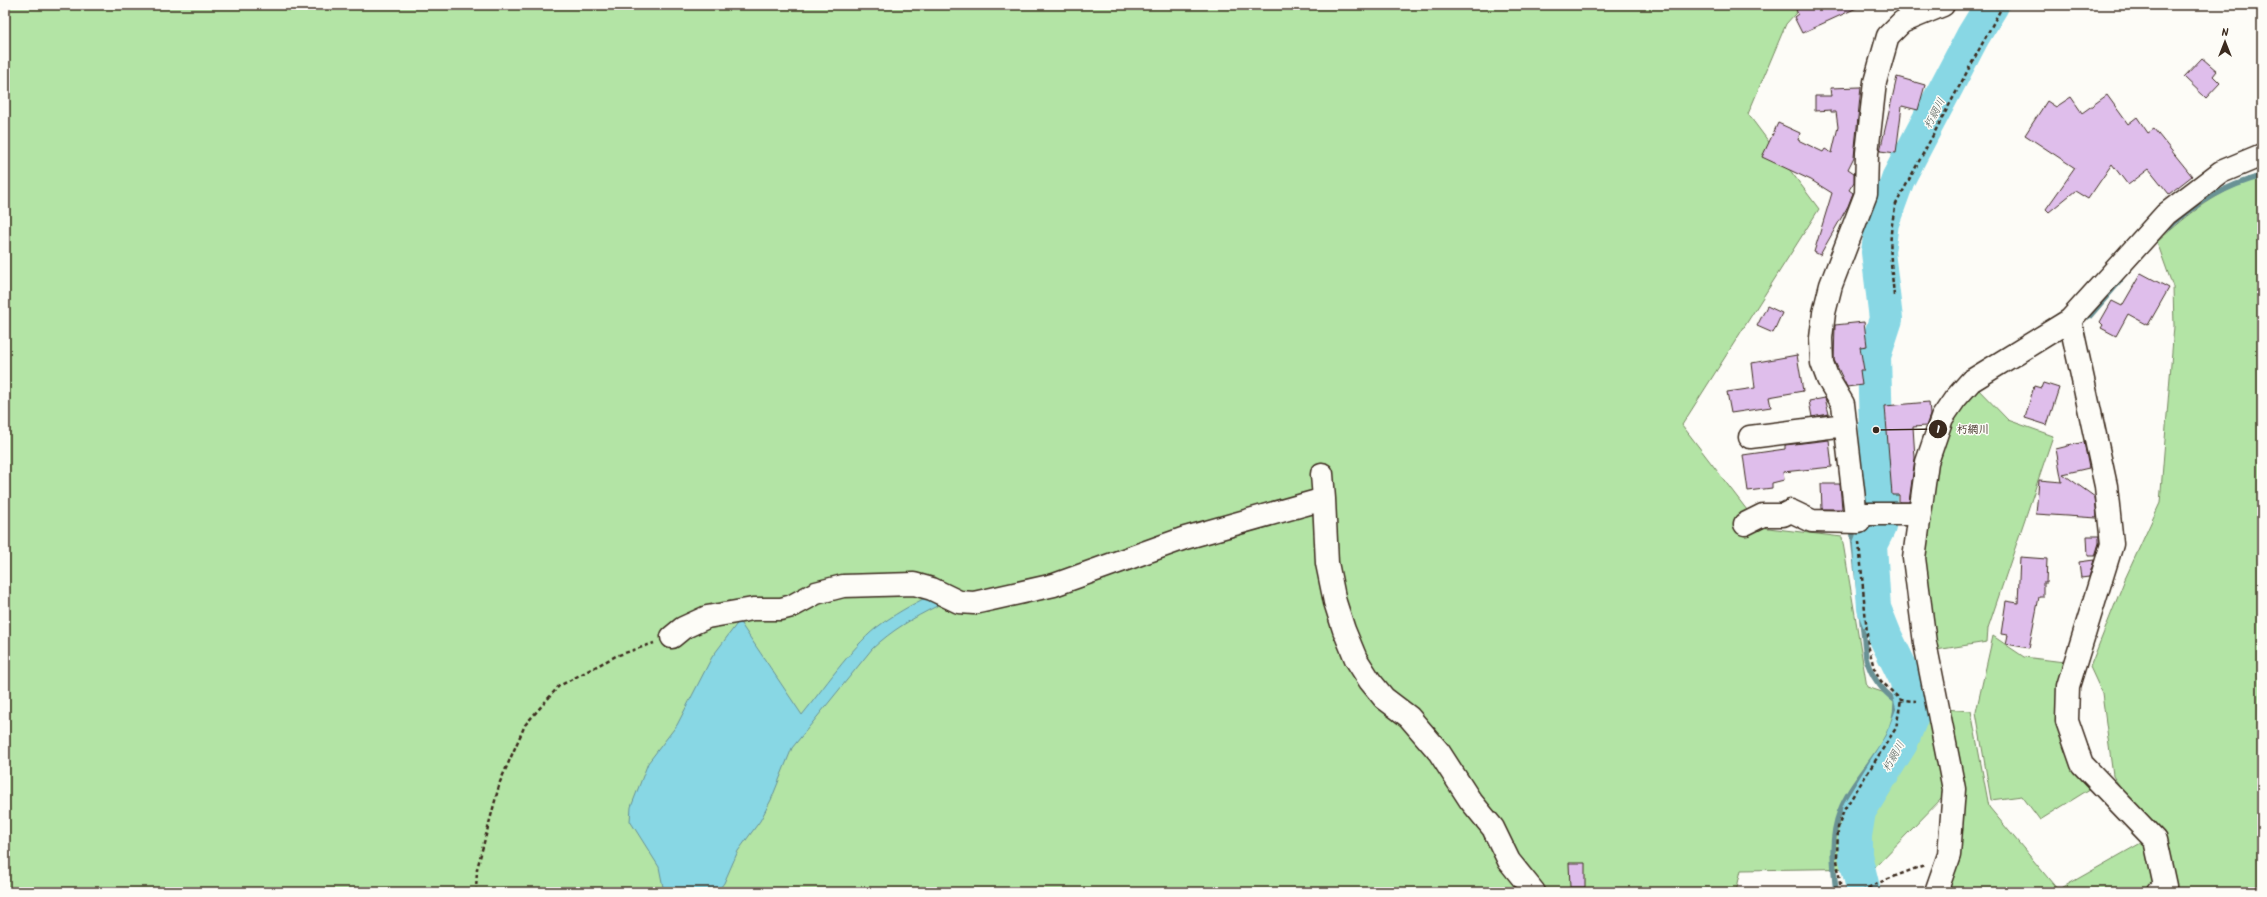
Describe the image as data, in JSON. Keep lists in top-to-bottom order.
{
  "water": ["朽網川"],
  "places": ["朽網川"],
  "north": "top"
}
